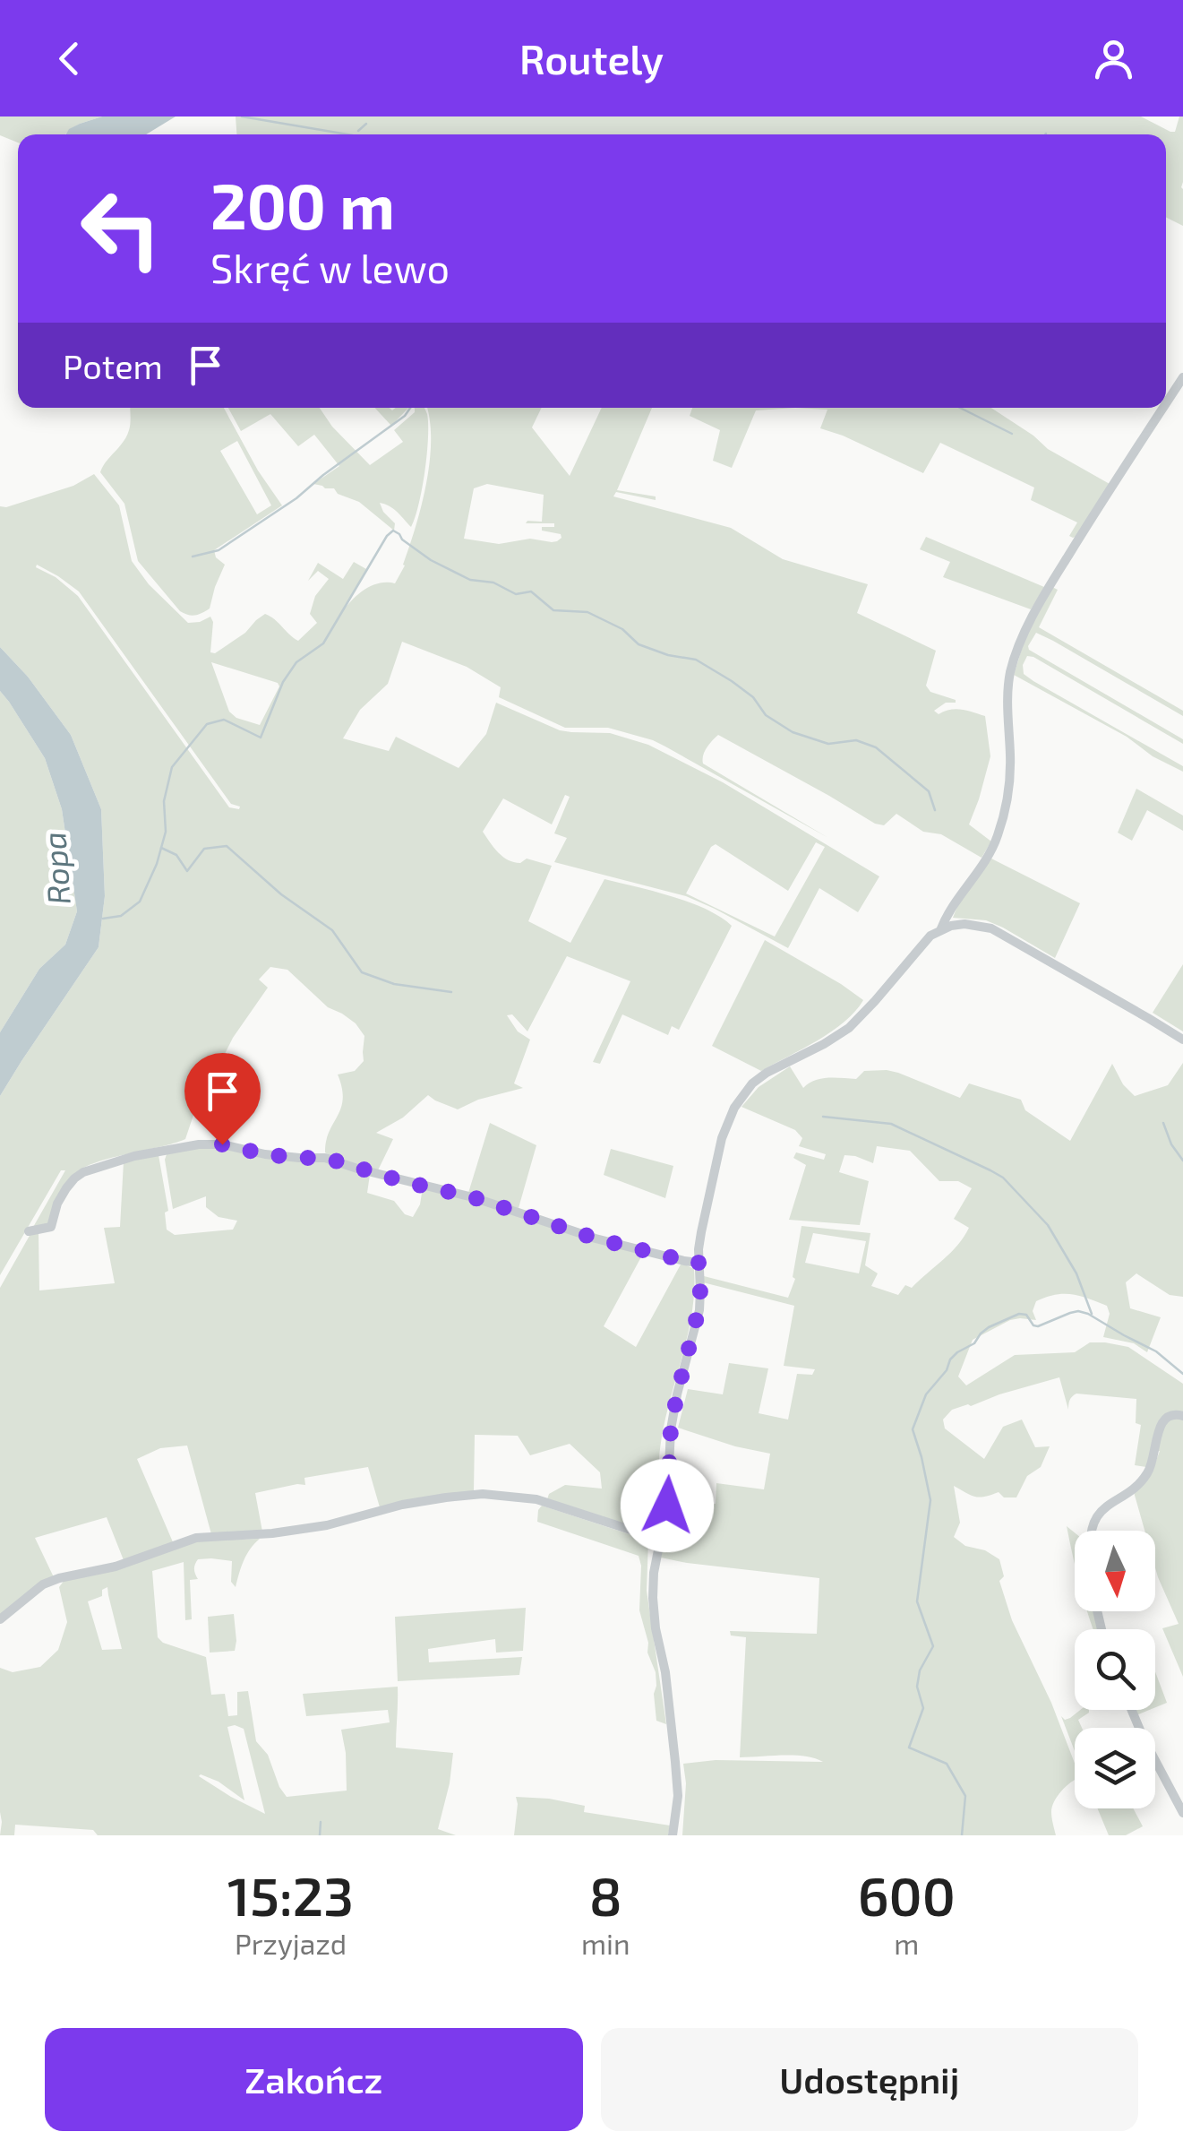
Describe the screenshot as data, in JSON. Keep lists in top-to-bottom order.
{
  "water": ["Ropa"],
  "north": "bottom",
  "page": {
    "header": "Routely",
    "turn": ["200 m", "Skręć w lewo"],
    "then": "Potem",
    "eta": [
      "15:23",
      "Przyjazd",
      "8",
      "min",
      "600",
      "m"
    ],
    "buttons": ["Zakończ", "Udostępnij"]
  }
}
